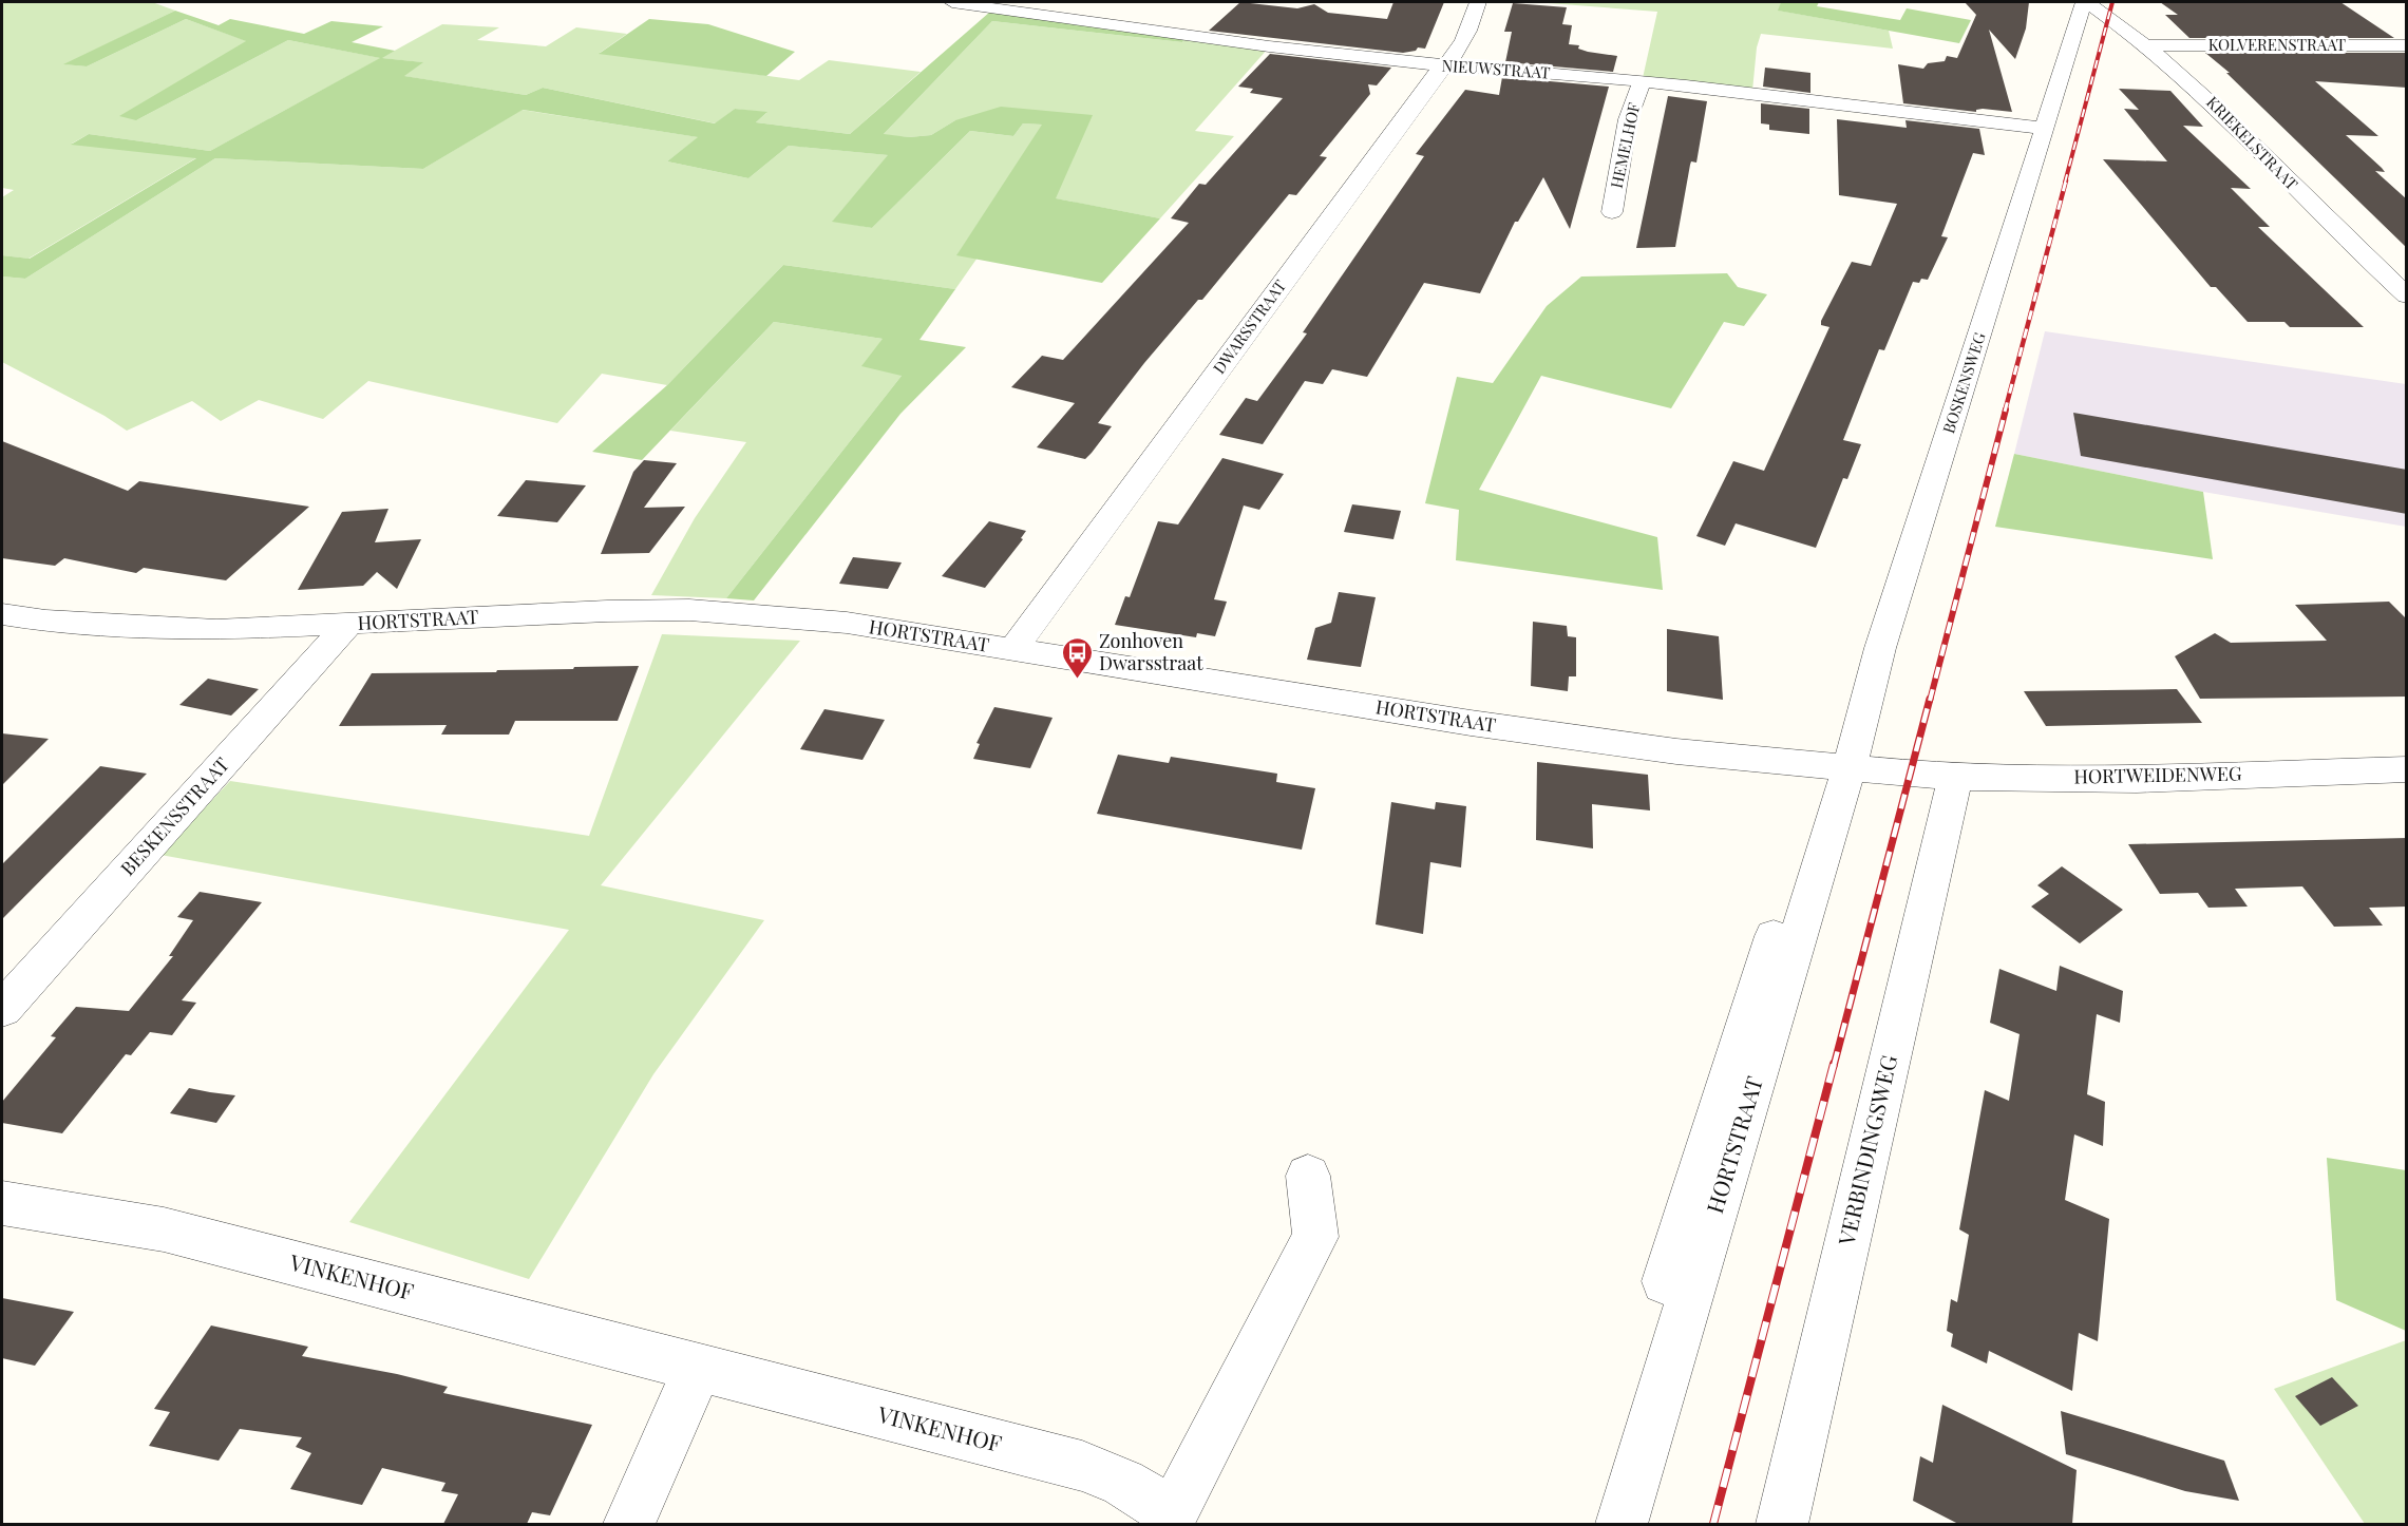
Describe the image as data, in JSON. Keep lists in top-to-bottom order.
{
  "streets": {
    "street": [
      "KOLVERENSTRAAT",
      "NIEUWSTRAAT",
      "KRIEKELSTRAAT",
      "HEMELHOF",
      "DWARSSTRAAT",
      "BOSKENSWEG",
      "HORTSTRAAT",
      "HORTWEIDENWEG",
      "BESKENSSTRAAT",
      "VERBINDINGSWEG",
      "VINKENHOF"
    ]
  },
  "crossings": [
    ["KOLVERENSTRAAT", "KRIEKELSTRAAT"],
    ["NIEUWSTRAAT", "HEMELHOF"],
    ["NIEUWSTRAAT", "DWARSSTRAAT"],
    ["NIEUWSTRAAT", "BOSKENSWEG"],
    ["KRIEKELSTRAAT", "BOSKENSWEG"],
    ["DWARSSTRAAT", "HORTSTRAAT"],
    ["BOSKENSWEG", "HORTSTRAAT"],
    ["HORTSTRAAT", "HORTWEIDENWEG"],
    ["HORTSTRAAT", "BESKENSSTRAAT"],
    ["HORTWEIDENWEG", "VERBINDINGSWEG"]
  ],
  "places": {
    "bus stop": ["Zonhoven Dwarsstraat"]
  }
}
